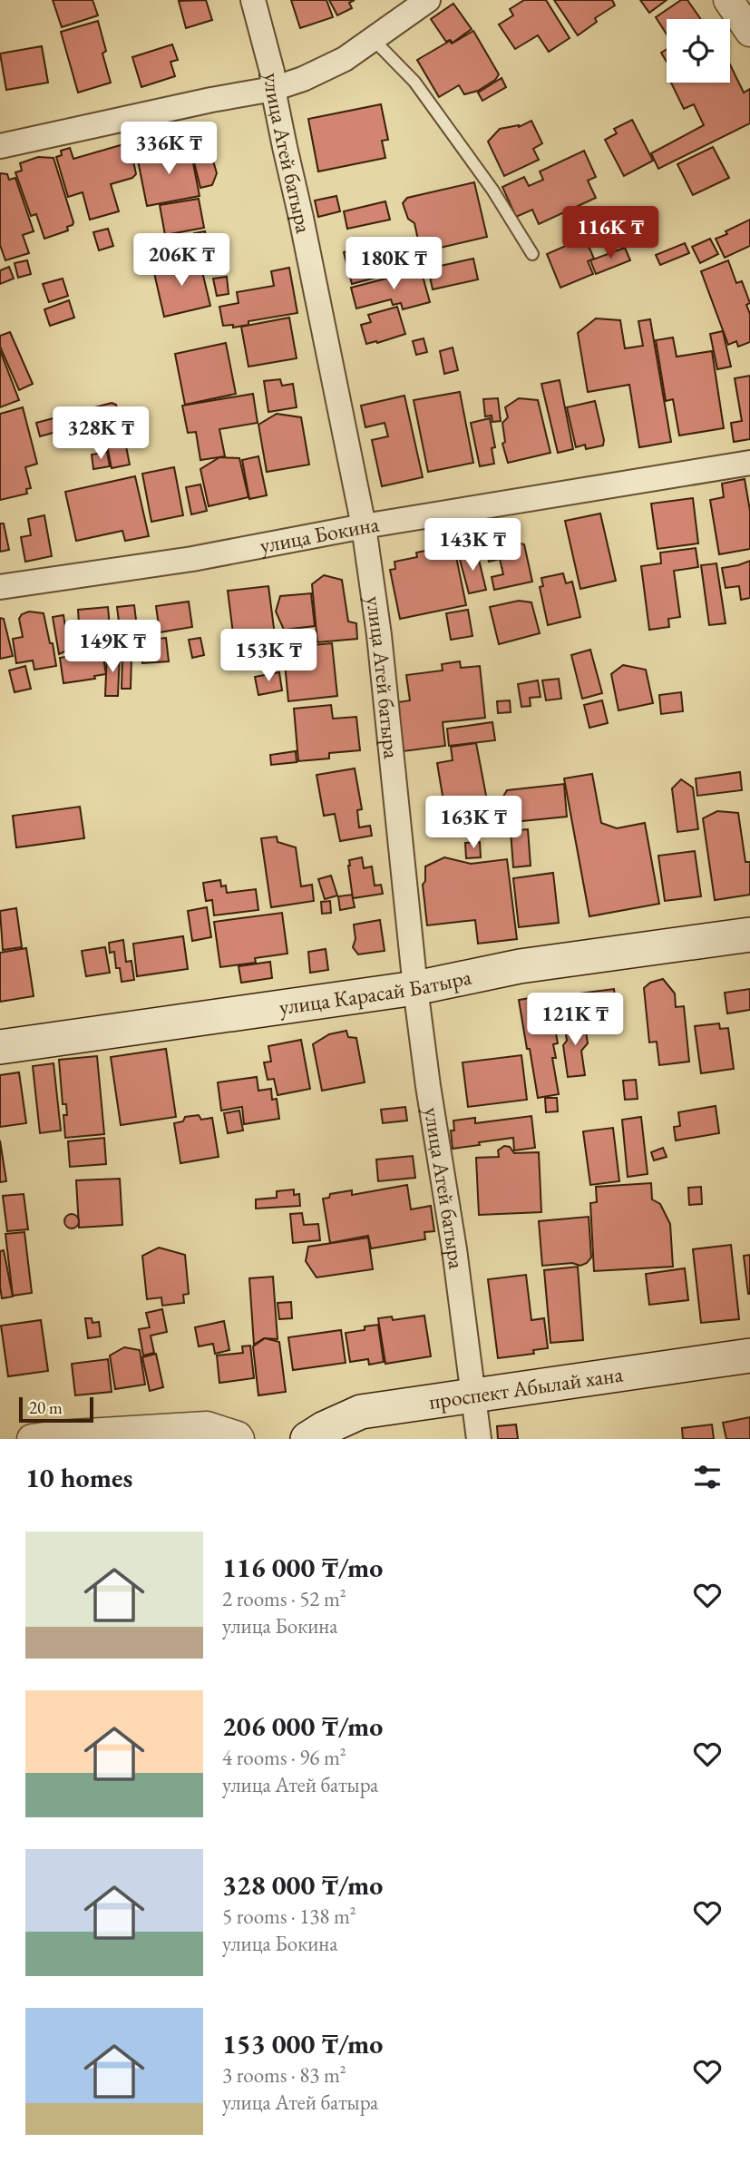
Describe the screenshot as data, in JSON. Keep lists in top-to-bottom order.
{
  "streets": {
    "main road": ["улица Карасай Батыра", "проспект Абылай хана"],
    "street": ["улица Атей батыра", "улица Бокина"]
  },
  "crossings": [
    ["улица Атей батыра", "улица Бокина"],
    ["улица Атей батыра", "улица Карасай Батыра"],
    ["улица Атей батыра", "проспект Абылай хана"]
  ],
  "scale_bar": "20 m",
  "page": {
    "price": [
      "336K ₸",
      "116K ₸",
      "206K ₸",
      "180K ₸",
      "328K ₸",
      "143K ₸",
      "149K ₸",
      "153K ₸",
      "163K ₸",
      "121K ₸"
    ],
    "scale": "20 m",
    "heading": "10 homes",
    "list": [
      {
        "name": "116 000 ₸/mo",
        "note": "2 rooms · 52 m² · улица Бокина"
      },
      {
        "name": "206 000 ₸/mo",
        "note": "4 rooms · 96 m² · улица Атей батыра"
      },
      {
        "name": "328 000 ₸/mo",
        "note": "5 rooms · 138 m² · улица Бокина"
      },
      {
        "name": "153 000 ₸/mo",
        "note": "3 rooms · 83 m² · улица Атей батыра"
      }
    ]
  }
}
